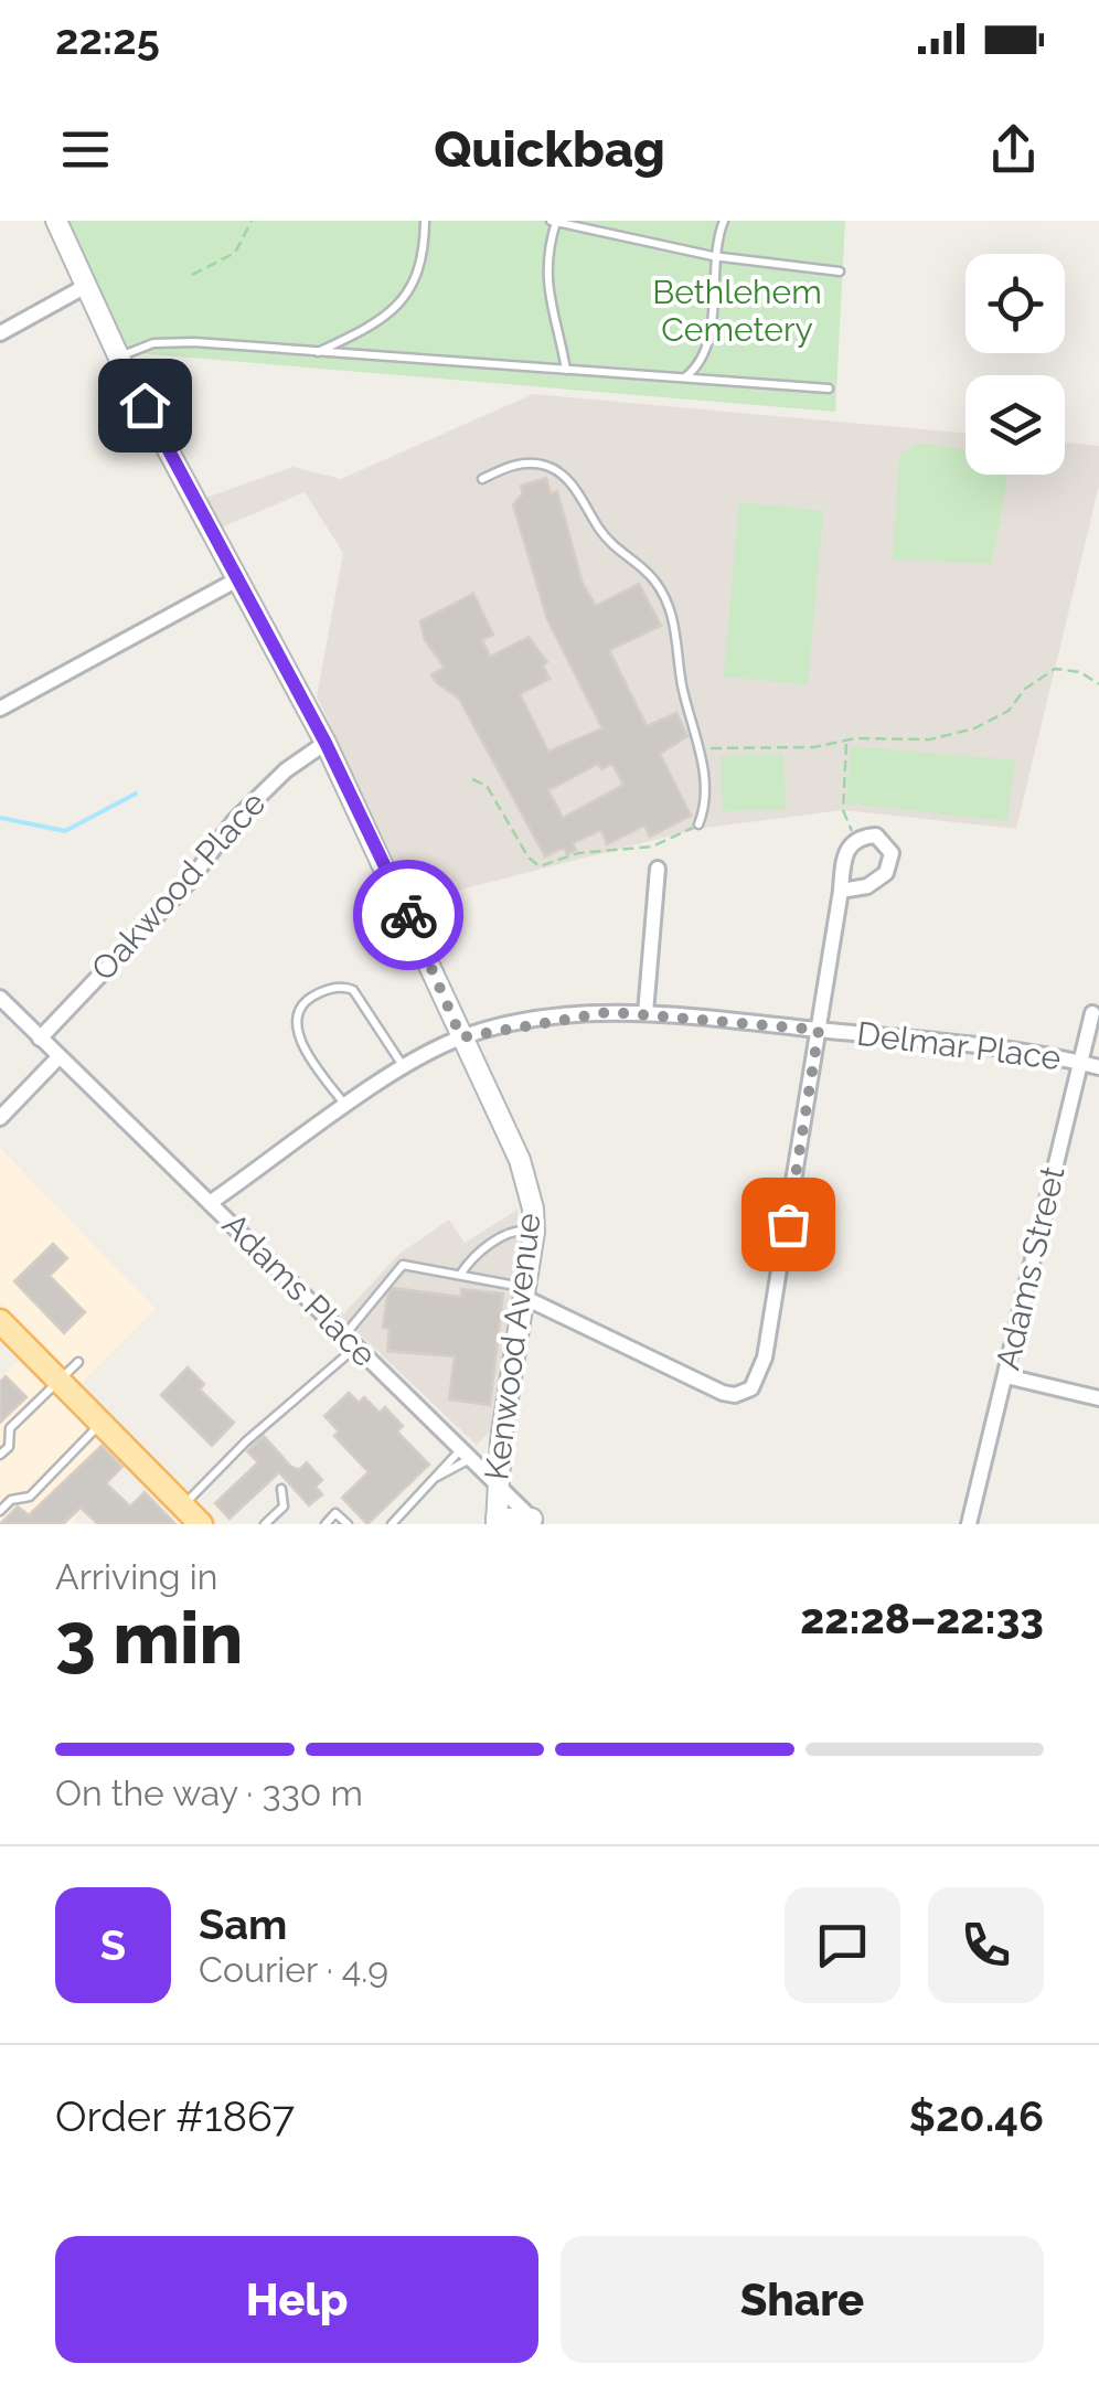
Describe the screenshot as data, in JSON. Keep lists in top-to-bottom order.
{
  "streets": {
    "street": [
      "Oakwood Place",
      "Delmar Place",
      "Adams Street",
      "Adams Place",
      "Kenwood Avenue"
    ]
  },
  "crossings": [
    ["Oakwood Place", "Adams Place"],
    ["Oakwood Place", "Kenwood Avenue"],
    ["Delmar Place", "Adams Street"],
    ["Delmar Place", "Adams Place"],
    ["Delmar Place", "Kenwood Avenue"],
    ["Adams Place", "Kenwood Avenue"]
  ],
  "parks": ["Bethlehem Cemetery"],
  "page": {
    "status": "22:25",
    "header": "Quickbag",
    "heading": ["3 min", "Arriving in", "22:28–22:33"],
    "panel": [
      "Sam",
      "Courier · 4.9",
      "Order #1867",
      "$20.46"
    ],
    "bar": "On the way · 330 m",
    "round": "S",
    "buttons": ["Help", "Share"]
  }
}
